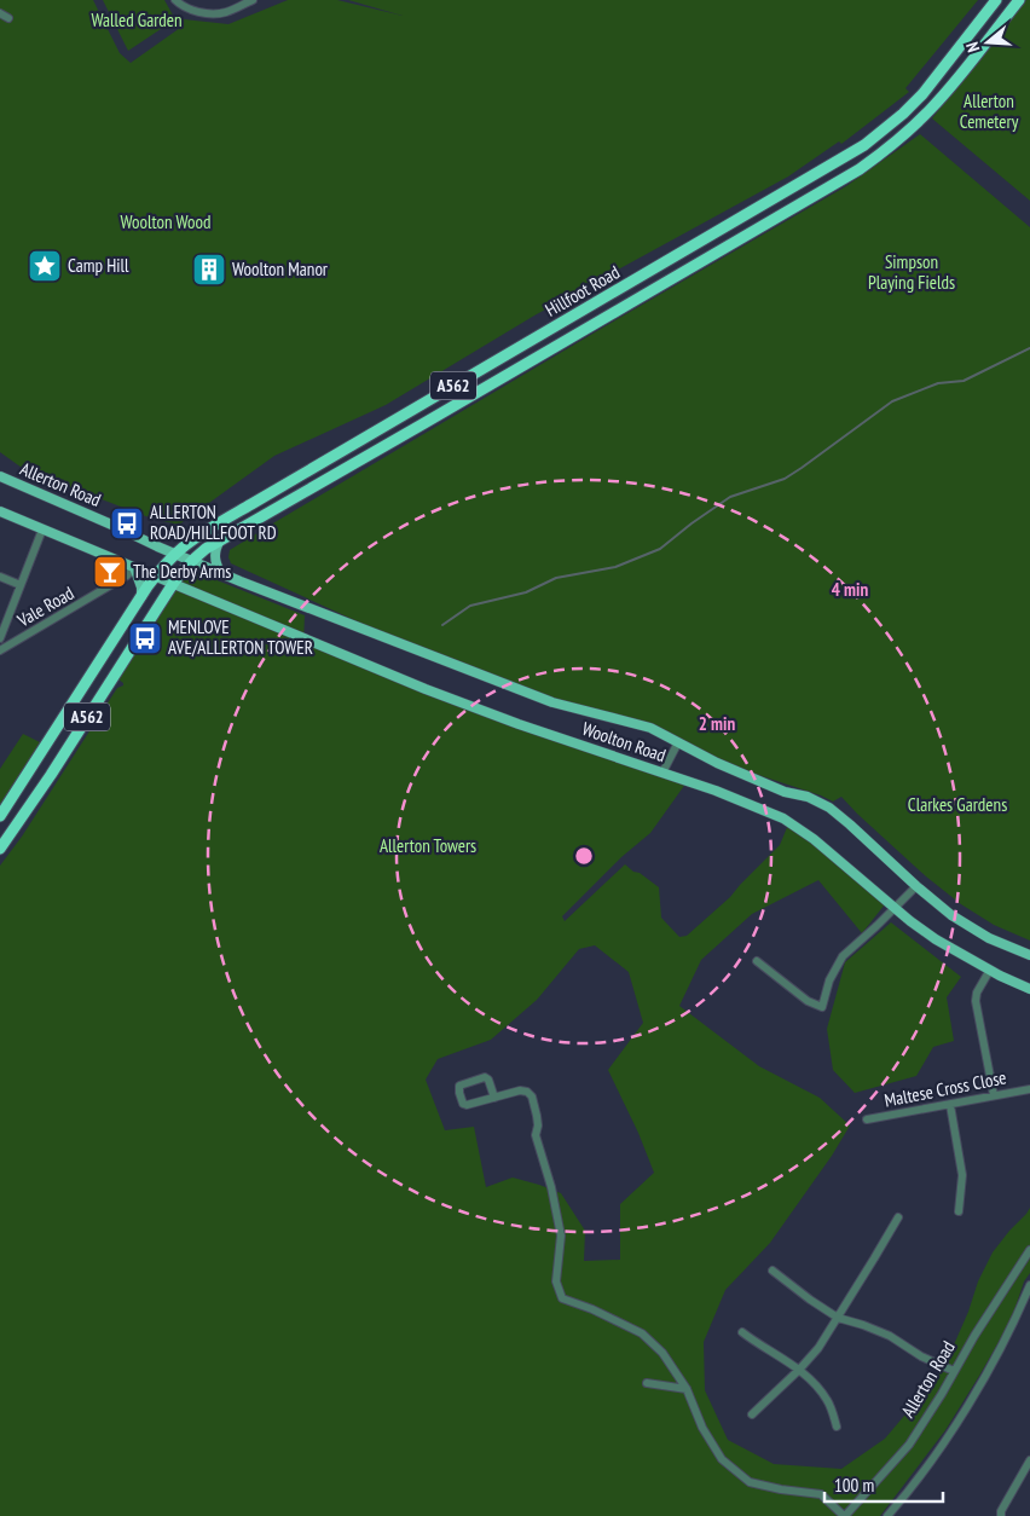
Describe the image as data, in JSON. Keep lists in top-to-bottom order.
{
  "streets": {
    "highway": ["Hillfoot Road", "A562"],
    "main road": ["Allerton Road", "Woolton Road"],
    "street": ["Vale Road", "Maltese Cross Close"]
  },
  "crossings": [
    ["Hillfoot Road", "A562"],
    ["Hillfoot Road", "Allerton Road"],
    ["Hillfoot Road", "Woolton Road"],
    ["A562", "Allerton Road"],
    ["A562", "Woolton Road"],
    ["Allerton Road", "Woolton Road"]
  ],
  "parks": [
    "Walled Garden",
    "Allerton Cemetery",
    "Woolton Wood",
    "Simpson Playing Fields",
    "Clarkes Gardens",
    "Allerton Towers"
  ],
  "places": {
    "place": ["Camp Hill"],
    "building": ["Woolton Manor"],
    "bus stop": ["ALLERTON ROAD/HILLFOOT RD", "MENLOVE AVE/ALLERTON TOWER"],
    "bar": ["The Derby Arms"]
  },
  "scale_bar": "100 m",
  "north": "left",
  "rings": ["4 min", "2 min"]
}
